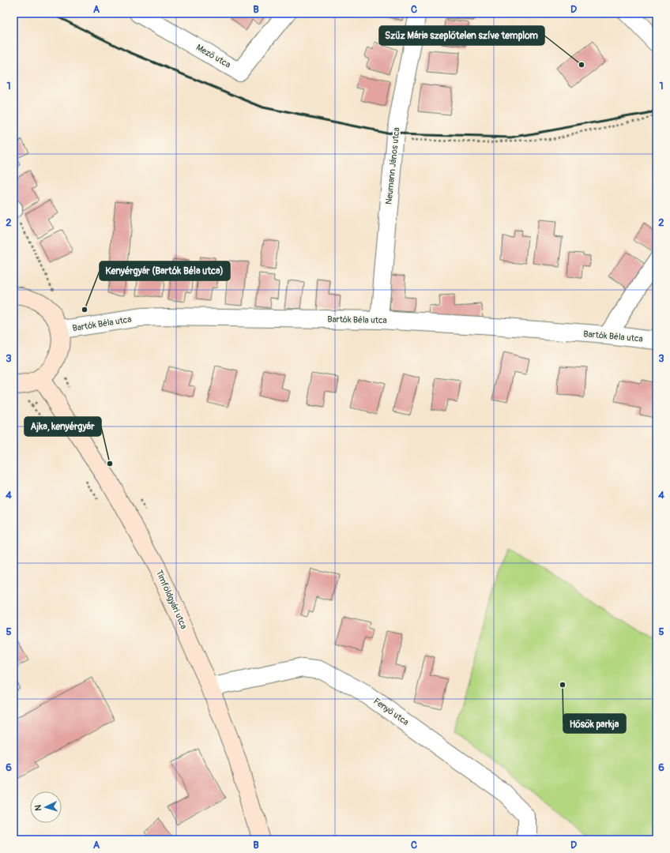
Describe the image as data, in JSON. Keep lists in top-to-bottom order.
{
  "streets": {
    "main road": ["Timföldgyári utca"],
    "street": [
      "Mező utca",
      "Neumann János utca",
      "Bartók Béla utca",
      "Fenyő utca"
    ]
  },
  "crossings": [
    ["Neumann János utca", "Bartók Béla utca"],
    ["Timföldgyári utca", "Fenyő utca"]
  ],
  "places": [
    "Szűz Mária szeplőtelen szíve templom",
    "Kenyérgyár (Bartók Béla utca)",
    "Ajka, kenyérgyár",
    "Hősök parkja"
  ],
  "north": "left",
  "grid": {
    "columns": [
      "A",
      "B",
      "C",
      "D"
    ],
    "rows": [
      "1",
      "2",
      "3",
      "4",
      "5",
      "6"
    ]
  }
}
